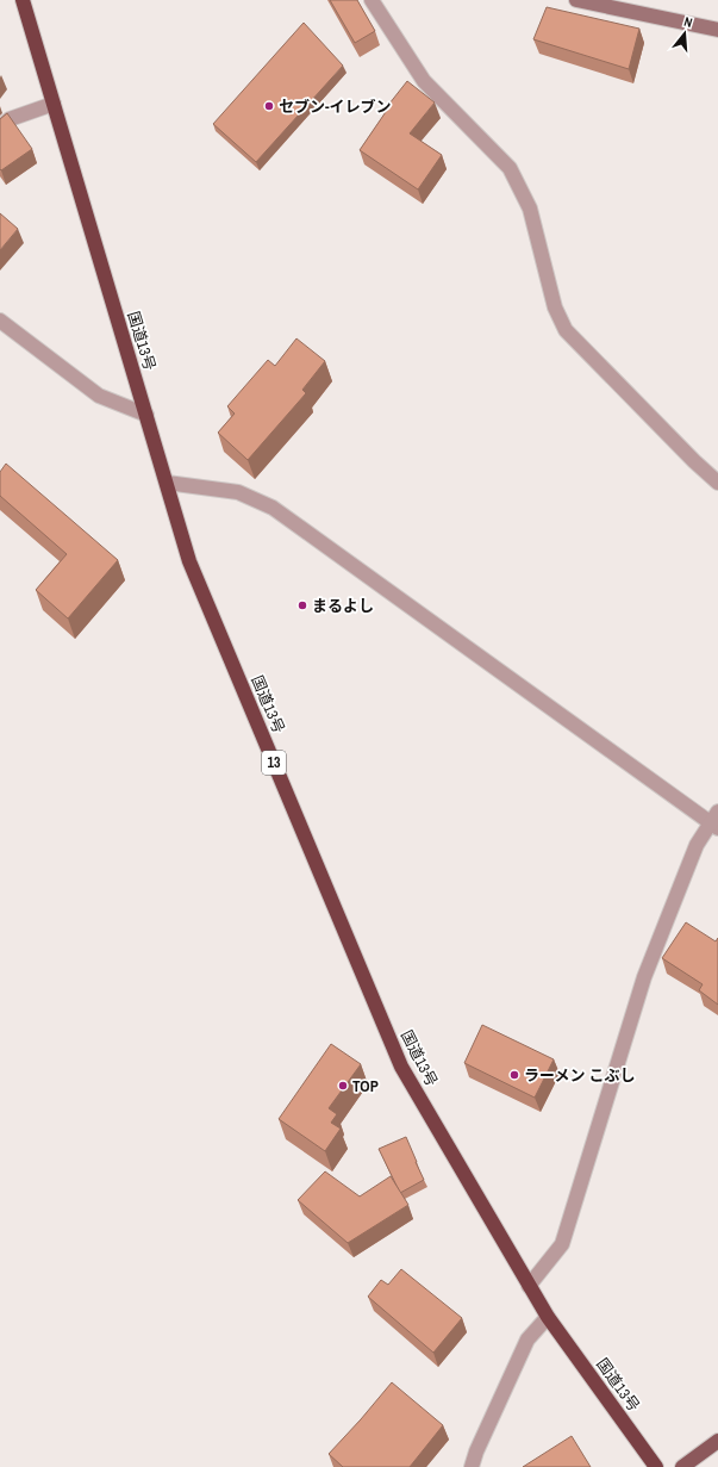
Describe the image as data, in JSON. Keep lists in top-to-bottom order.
{
  "streets": {
    "highway": ["国道13号", "13"]
  },
  "places": [
    "セブン-イレブン",
    "まるよし",
    "ラーメン こぶし",
    "TOP"
  ],
  "north": "top"
}
